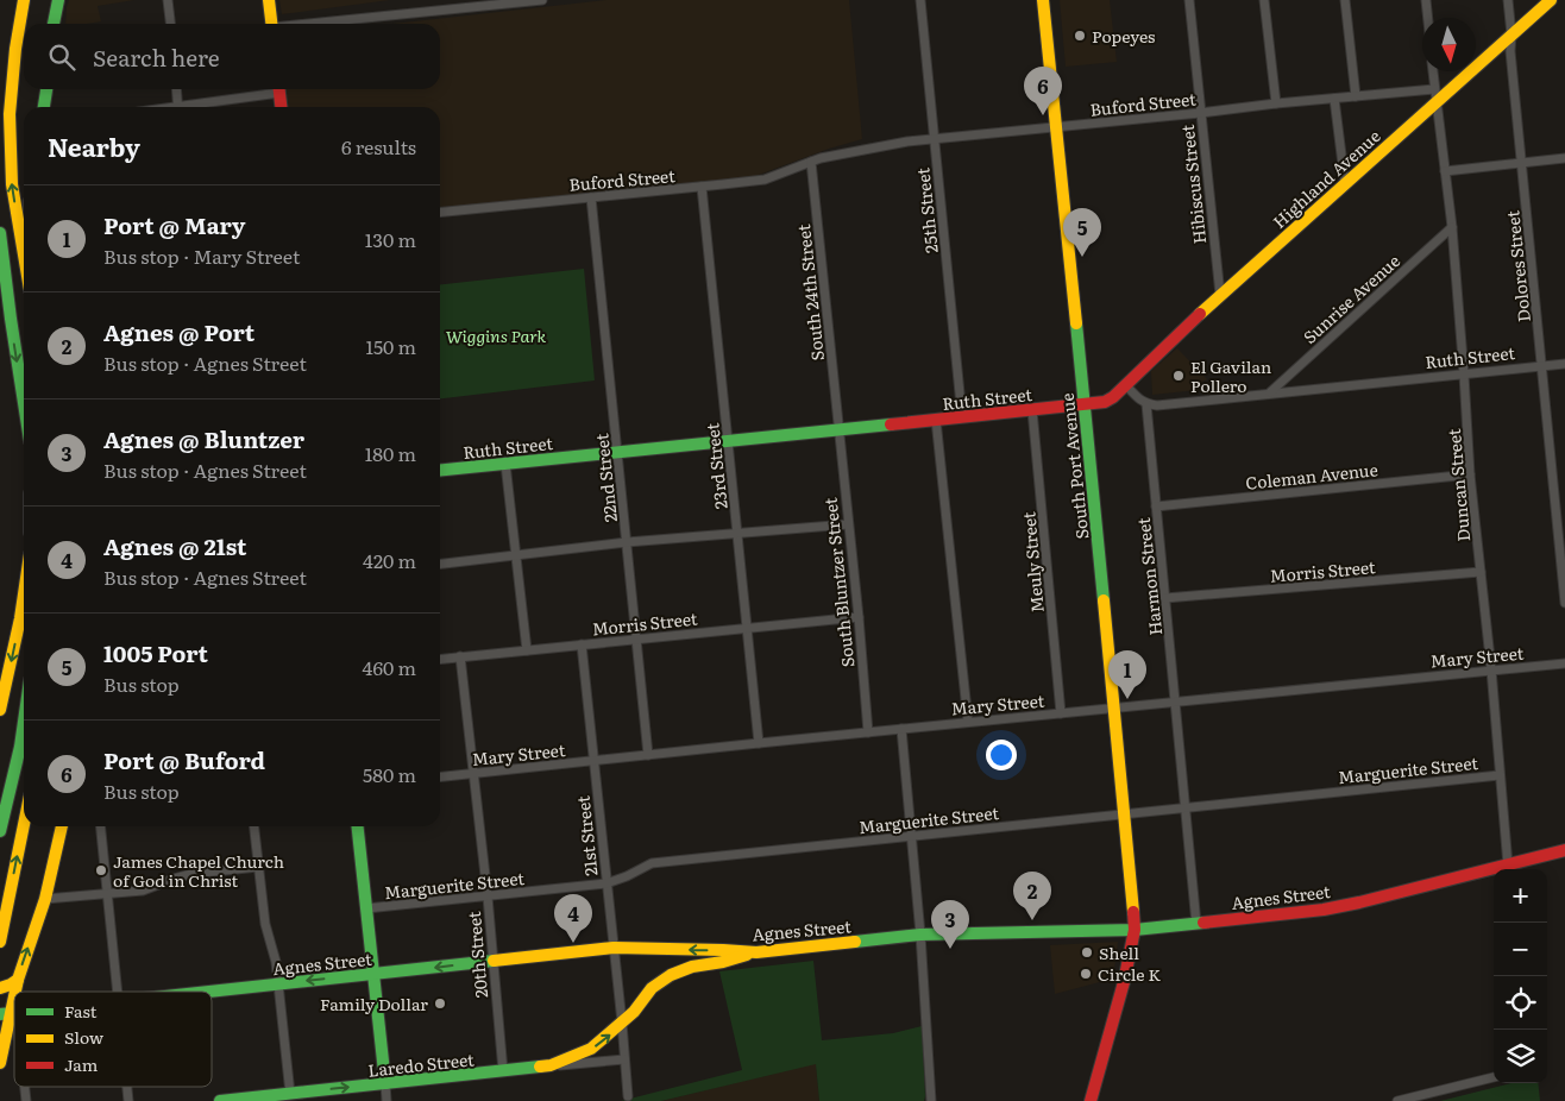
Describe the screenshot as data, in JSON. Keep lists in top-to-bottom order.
{
  "streets": {
    "main road": [
      "Highland Avenue",
      "Ruth Street",
      "South Port Avenue",
      "Agnes Street",
      "Laredo Street"
    ],
    "street": [
      "Buford Street",
      "Hibiscus Street",
      "25th Street",
      "Dolores Street",
      "South 24th Street",
      "Sunrise Avenue",
      "23rd Street",
      "Coleman Avenue",
      "22nd Street",
      "Duncan Street",
      "Meuly Street",
      "Morris Street",
      "Harmon Street",
      "South Bluntzer Street",
      "Mary Street",
      "Marguerite Street",
      "21st Street",
      "20th Street"
    ]
  },
  "crossings": [
    ["Buford Street", "Hibiscus Street"],
    ["Buford Street", "25th Street"],
    ["Buford Street", "South 24th Street"],
    ["Buford Street", "23rd Street"],
    ["Buford Street", "South Port Avenue"],
    ["Buford Street", "22nd Street"],
    ["Buford Street", "Duncan Street"],
    ["Highland Avenue", "Hibiscus Street"],
    ["Highland Avenue", "Dolores Street"],
    ["Highland Avenue", "Ruth Street"],
    ["Highland Avenue", "Duncan Street"],
    ["25th Street", "Ruth Street"],
    ["Dolores Street", "Ruth Street"],
    ["South 24th Street", "Ruth Street"],
    ["South 24th Street", "South Bluntzer Street"],
    ["Sunrise Avenue", "Ruth Street"],
    ["Sunrise Avenue", "Duncan Street"],
    ["Ruth Street", "23rd Street"],
    ["Ruth Street", "South Port Avenue"],
    ["Ruth Street", "22nd Street"],
    ["Ruth Street", "Duncan Street"],
    ["Ruth Street", "Meuly Street"],
    ["Ruth Street", "Harmon Street"],
    ["Ruth Street", "South Bluntzer Street"],
    ["23rd Street", "Morris Street"],
    ["23rd Street", "Mary Street"],
    ["South Port Avenue", "Mary Street"],
    ["South Port Avenue", "Marguerite Street"],
    ["South Port Avenue", "Agnes Street"],
    ["Coleman Avenue", "Duncan Street"],
    ["Coleman Avenue", "Harmon Street"],
    ["22nd Street", "Morris Street"],
    ["22nd Street", "Mary Street"],
    ["Duncan Street", "Morris Street"],
    ["Duncan Street", "Mary Street"],
    ["Duncan Street", "Marguerite Street"],
    ["Duncan Street", "Agnes Street"],
    ["Meuly Street", "Mary Street"],
    ["Morris Street", "Harmon Street"],
    ["Morris Street", "South Bluntzer Street"],
    ["Morris Street", "21st Street"],
    ["Morris Street", "20th Street"],
    ["Harmon Street", "Mary Street"],
    ["Harmon Street", "Marguerite Street"],
    ["Harmon Street", "Agnes Street"],
    ["South Bluntzer Street", "Mary Street"],
    ["Mary Street", "21st Street"],
    ["Mary Street", "20th Street"],
    ["Marguerite Street", "21st Street"],
    ["Marguerite Street", "20th Street"],
    ["21st Street", "Agnes Street"],
    ["21st Street", "Laredo Street"],
    ["Agnes Street", "20th Street"],
    ["20th Street", "Laredo Street"]
  ],
  "parks": ["Wiggins Park"],
  "places": [
    "Popeyes",
    "El Gavilan Pollero",
    "James Chapel Church of God in Christ",
    "Shell",
    "Circle K",
    "Family Dollar"
  ],
  "legend": ["Fast", "Slow", "Jam"],
  "north": "bottom",
  "page": {
    "search": "Search here",
    "pins": [
      "6",
      "5",
      "1",
      "2",
      "4",
      "3"
    ],
    "heading": ["Nearby", "6 results"],
    "list": [
      {
        "mark": "1",
        "name": "Port @ Mary",
        "note": "Bus stop · Mary Street",
        "value": "130 m"
      },
      {
        "mark": "2",
        "name": "Agnes @ Port",
        "note": "Bus stop · Agnes Street",
        "value": "150 m"
      },
      {
        "mark": "3",
        "name": "Agnes @ Bluntzer",
        "note": "Bus stop · Agnes Street",
        "value": "180 m"
      },
      {
        "mark": "4",
        "name": "Agnes @ 21st",
        "note": "Bus stop · Agnes Street",
        "value": "420 m"
      },
      {
        "mark": "5",
        "name": "1005 Port",
        "note": "Bus stop",
        "value": "460 m"
      },
      {
        "mark": "6",
        "name": "Port @ Buford",
        "note": "Bus stop",
        "value": "580 m"
      }
    ],
    "map_buttons": ["+", "−"]
  }
}
